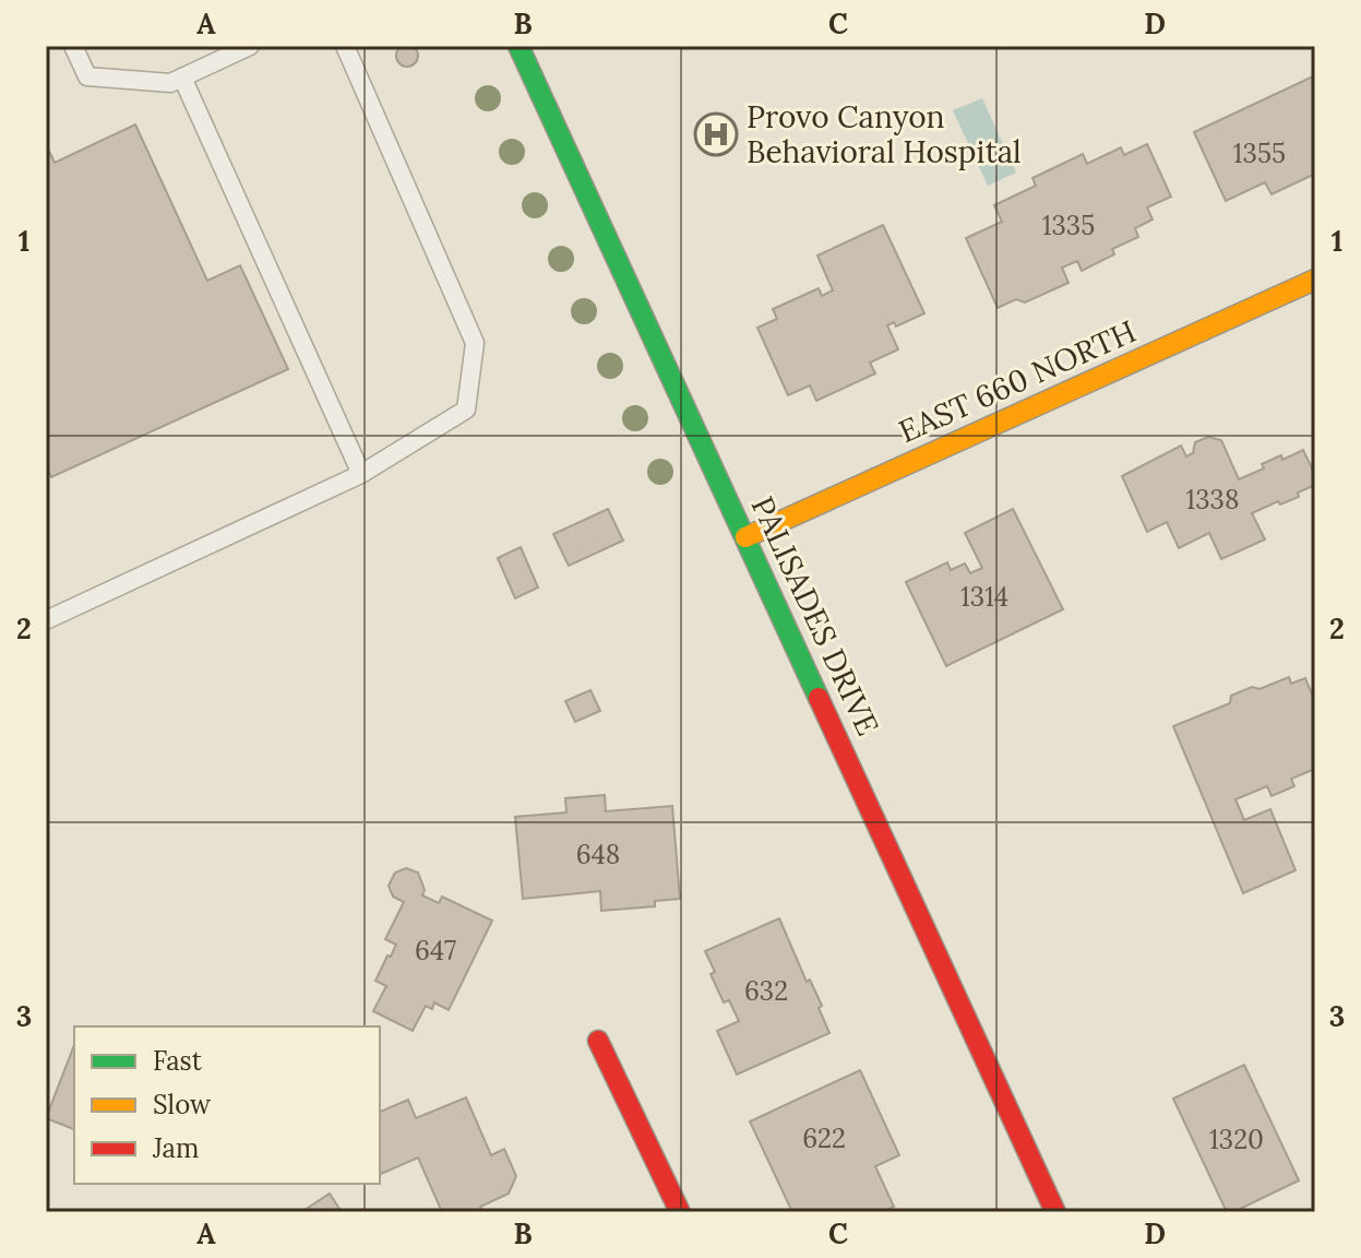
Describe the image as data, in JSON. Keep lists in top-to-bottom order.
{
  "streets": {
    "street": ["EAST 660 NORTH", "PALISADES DRIVE"]
  },
  "crossings": [
    ["EAST 660 NORTH", "PALISADES DRIVE"]
  ],
  "places": {
    "hospital": ["Provo Canyon Behavioral Hospital"]
  },
  "house_numbers": [
    "1355",
    "1335",
    "1338",
    "1314",
    "648",
    "647",
    "632",
    "622",
    "1320"
  ],
  "legend": ["Fast", "Slow", "Jam"],
  "grid": {
    "columns": [
      "A",
      "B",
      "C",
      "D"
    ],
    "rows": ["1", "2", "3"]
  }
}
